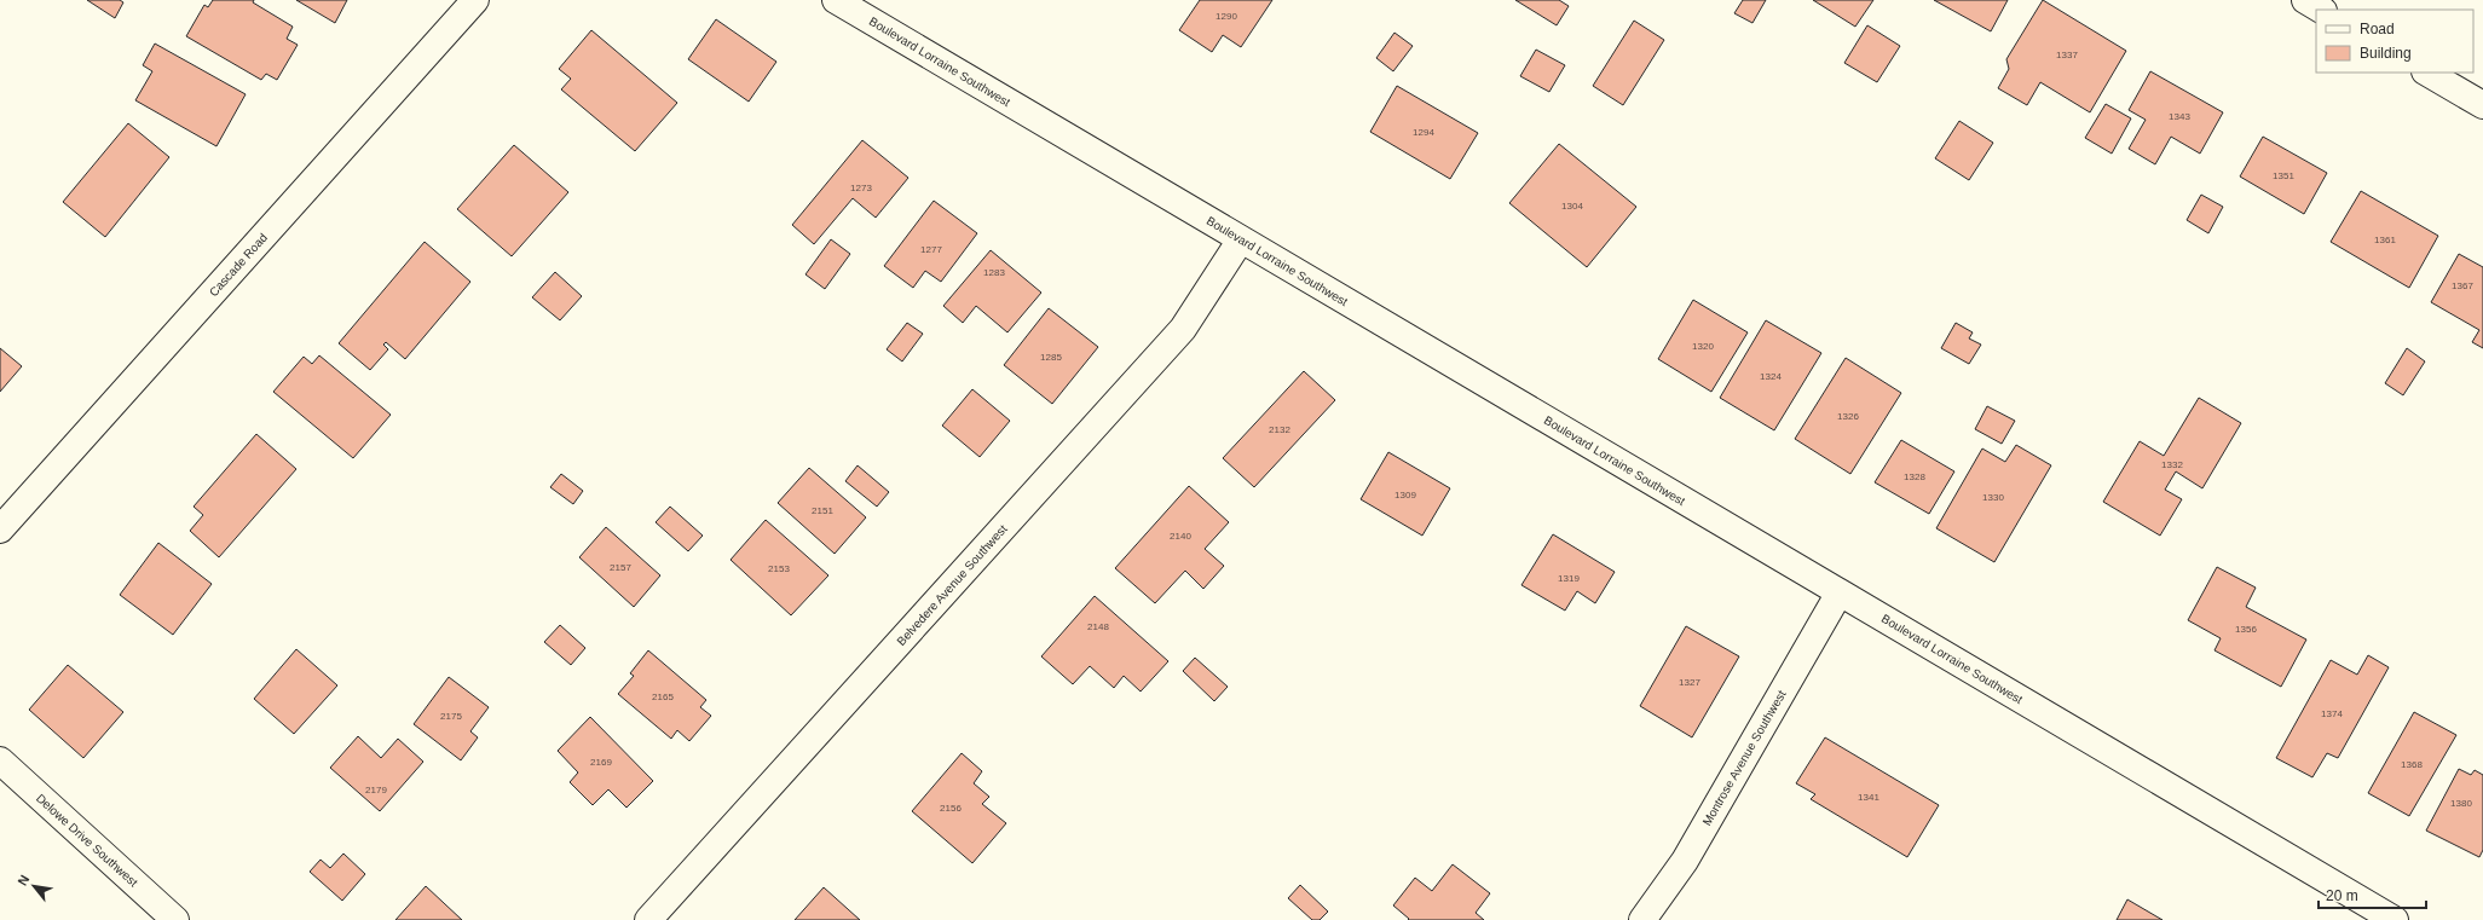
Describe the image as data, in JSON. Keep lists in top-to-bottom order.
{
  "streets": {
    "street": [
      "Boulevard Lorraine Southwest",
      "Cascade Road",
      "Belvedere Avenue Southwest",
      "Montrose Avenue Southwest",
      "Delowe Drive Southwest"
    ]
  },
  "crossings": [
    ["Boulevard Lorraine Southwest", "Belvedere Avenue Southwest"],
    ["Boulevard Lorraine Southwest", "Montrose Avenue Southwest"]
  ],
  "house_numbers": [
    "1290",
    "1337",
    "1343",
    "1294",
    "1351",
    "1273",
    "1304",
    "1361",
    "1277",
    "1283",
    "1367",
    "1320",
    "1285",
    "1324",
    "1326",
    "2132",
    "1332",
    "1328",
    "1309",
    "1330",
    "2151",
    "2140",
    "2157",
    "2153",
    "1319",
    "2148",
    "1356",
    "1327",
    "2165",
    "1374",
    "2175",
    "2169",
    "1368",
    "2179",
    "1341",
    "1380",
    "2156"
  ],
  "legend": ["Road", "Building"],
  "scale_bar": "20 m",
  "north": "top left"
}
